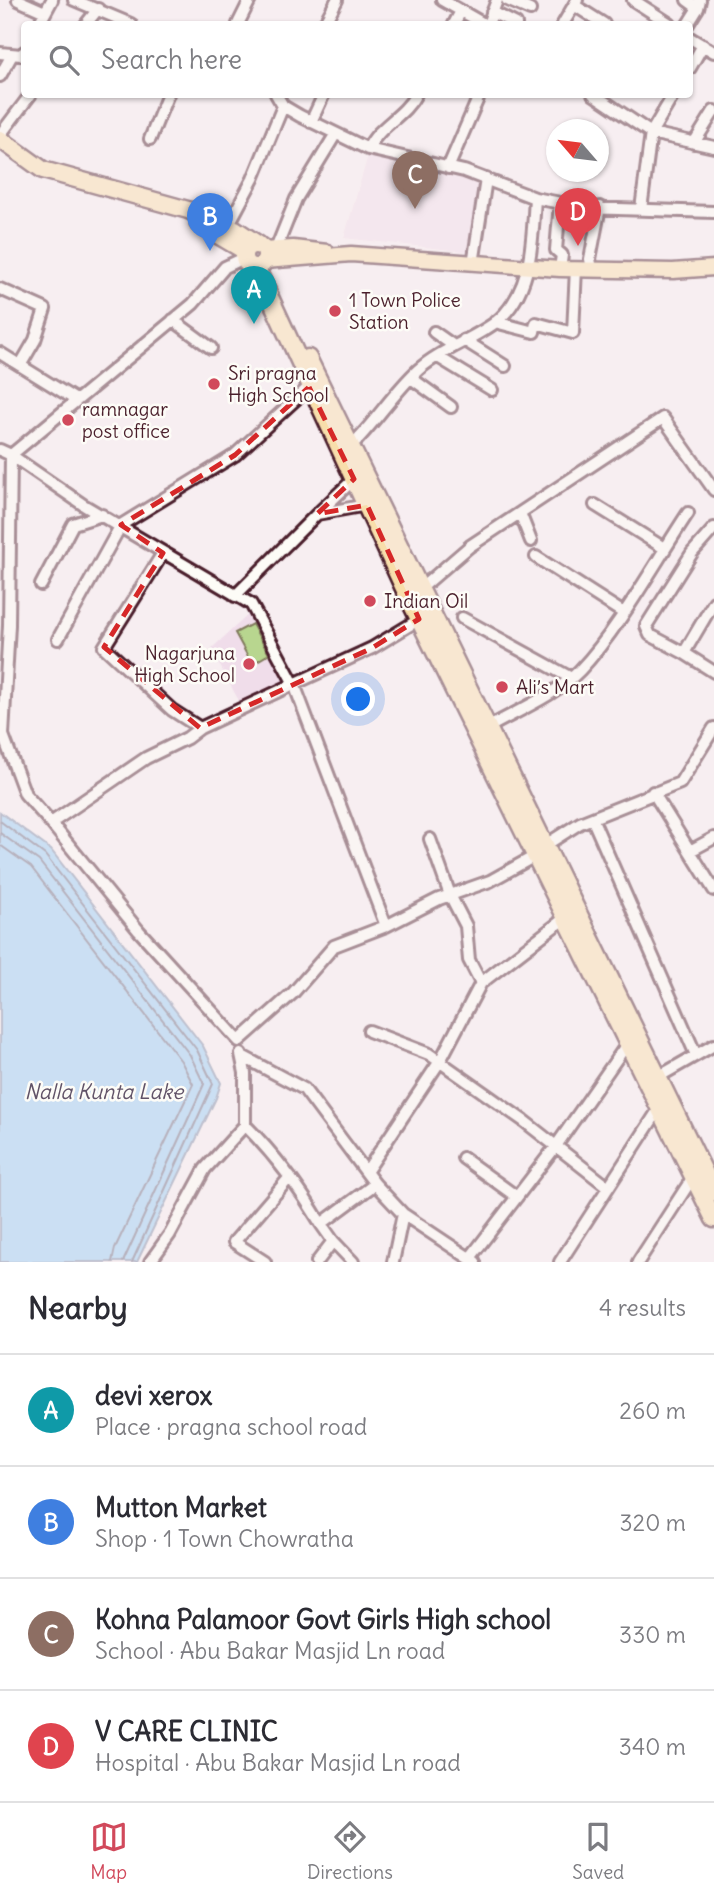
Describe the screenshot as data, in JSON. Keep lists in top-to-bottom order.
{
  "water": ["Nalla Kunta Lake"],
  "places": [
    "1 Town Police Station",
    "Sri pragna High School",
    "ramnagar post office",
    "Indian Oil",
    "Nagarjuna High School",
    "Ali’s Mart"
  ],
  "north": "top left",
  "page": {
    "search": "Search here",
    "pins": [
      "C",
      "D",
      "B",
      "A"
    ],
    "heading": ["Nearby", "4 results"],
    "list": [
      {
        "mark": "A",
        "name": "devi xerox",
        "note": "Place · pragna school road",
        "value": "260 m"
      },
      {
        "mark": "B",
        "name": "Mutton Market",
        "note": "Shop · 1 Town Chowratha",
        "value": "320 m"
      },
      {
        "mark": "C",
        "name": "Kohna Palamoor Govt Girls High school",
        "note": "School · Abu Bakar Masjid Ln road",
        "value": "330 m"
      },
      {
        "mark": "D",
        "name": "V CARE CLINIC",
        "note": "Hospital · Abu Bakar Masjid Ln road",
        "value": "340 m"
      }
    ],
    "nav": ["Map", "Directions", "Saved"]
  }
}
